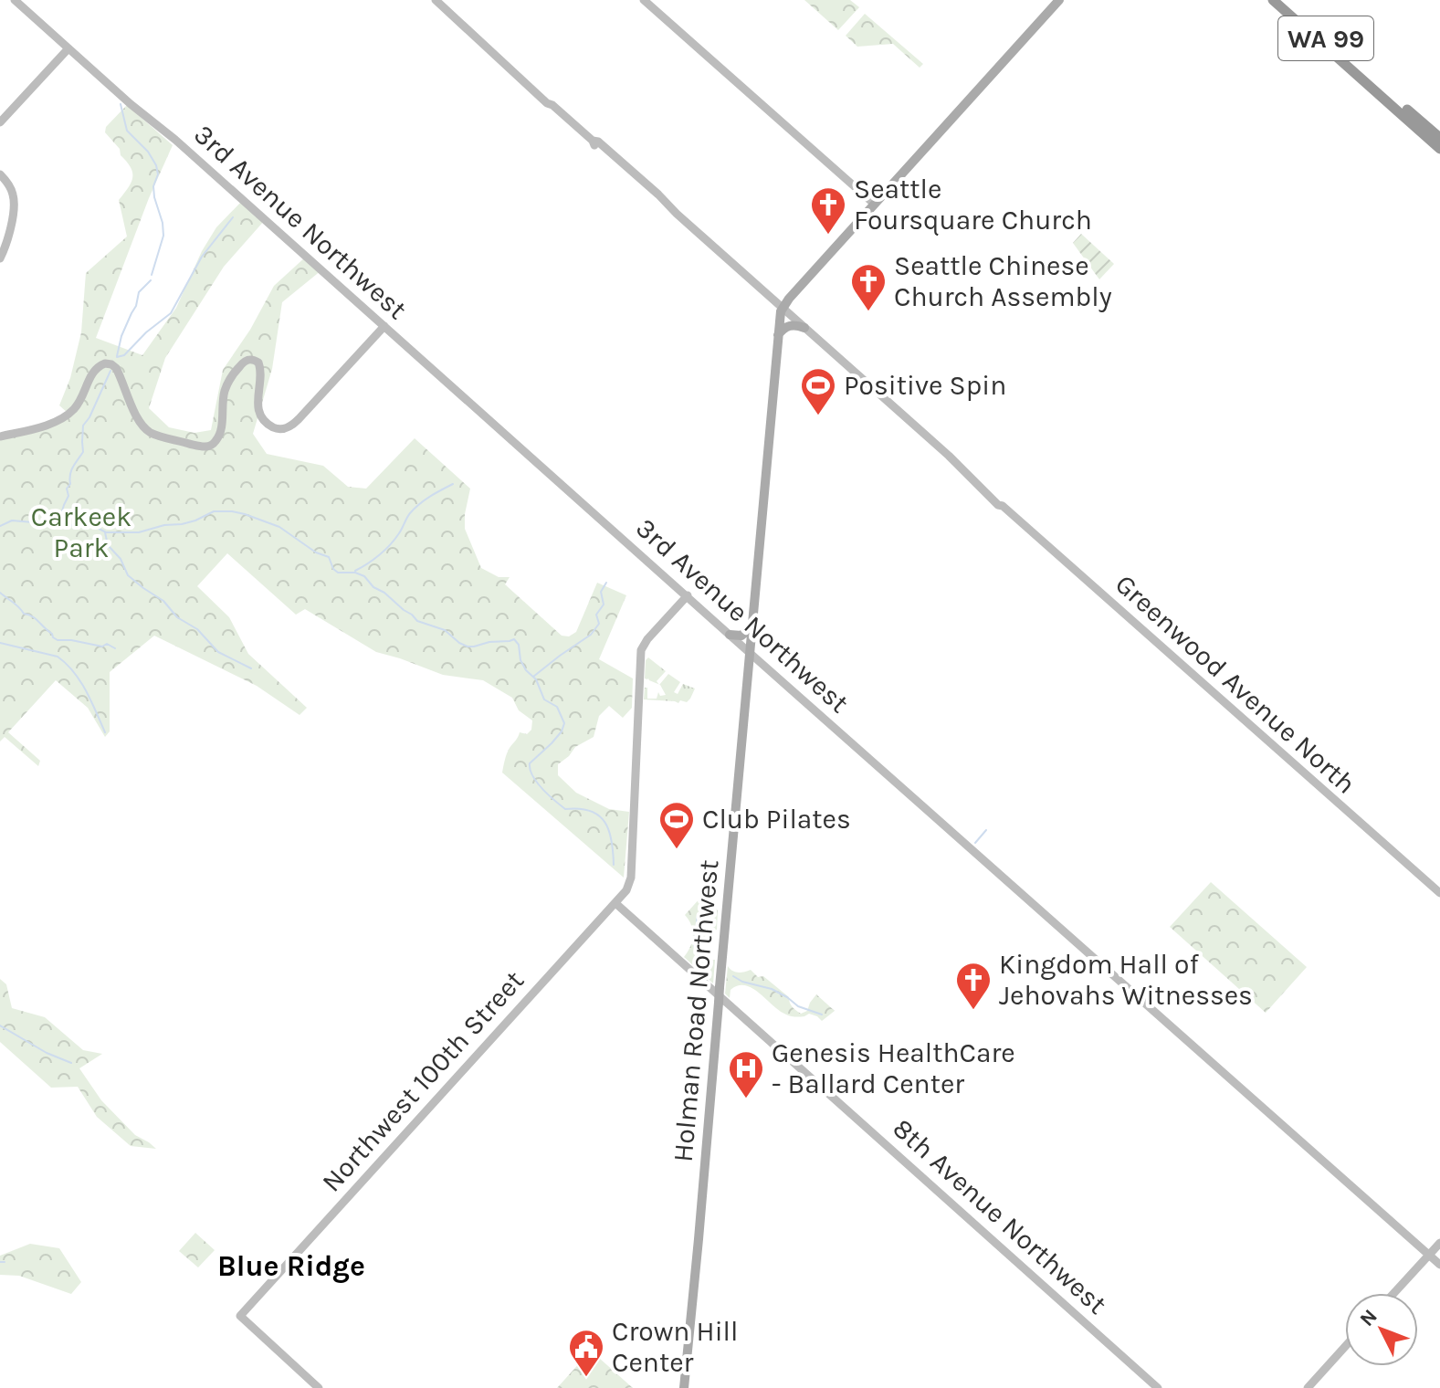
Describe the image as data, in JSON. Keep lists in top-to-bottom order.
{
  "streets": {
    "highway": ["WA 99"],
    "main road": ["Holman Road Northwest"],
    "street": [
      "3rd Avenue Northwest",
      "Greenwood Avenue North",
      "Northwest 100th Street",
      "8th Avenue Northwest"
    ]
  },
  "crossings": [
    ["3rd Avenue Northwest", "Holman Road Northwest"],
    ["3rd Avenue Northwest", "Northwest 100th Street"],
    ["Greenwood Avenue North", "Holman Road Northwest"],
    ["Northwest 100th Street", "8th Avenue Northwest"]
  ],
  "districts": ["Blue Ridge"],
  "parks": ["Carkeek Park"],
  "places": {
    "church": ["Seattle Foursquare Church", "Seattle Chinese Church Assembly", "Kingdom Hall of Jehovahs Witnesses"],
    "sports": ["Positive Spin", "Club Pilates"],
    "hospital": ["Genesis HealthCare - Ballard Center"],
    "public building": ["Crown Hill Center"]
  },
  "north": "top left"
}
